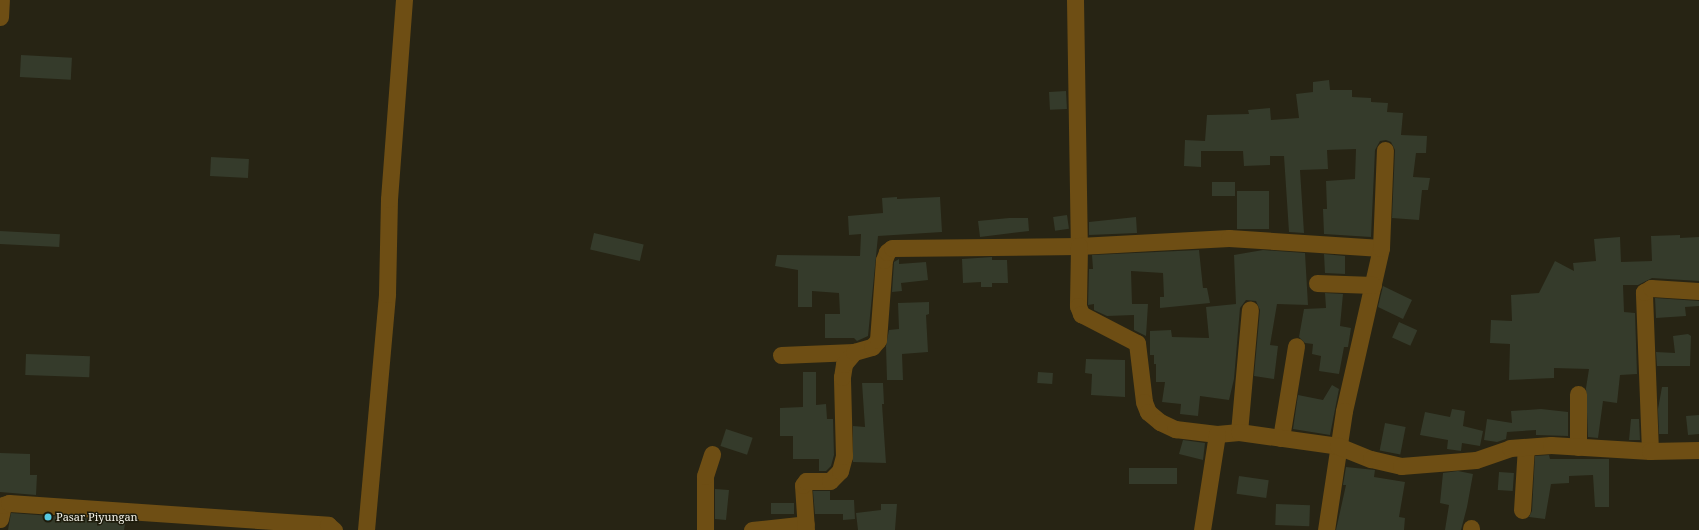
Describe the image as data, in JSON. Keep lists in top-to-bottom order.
{
  "places": ["Pasar Piyungan"]
}
